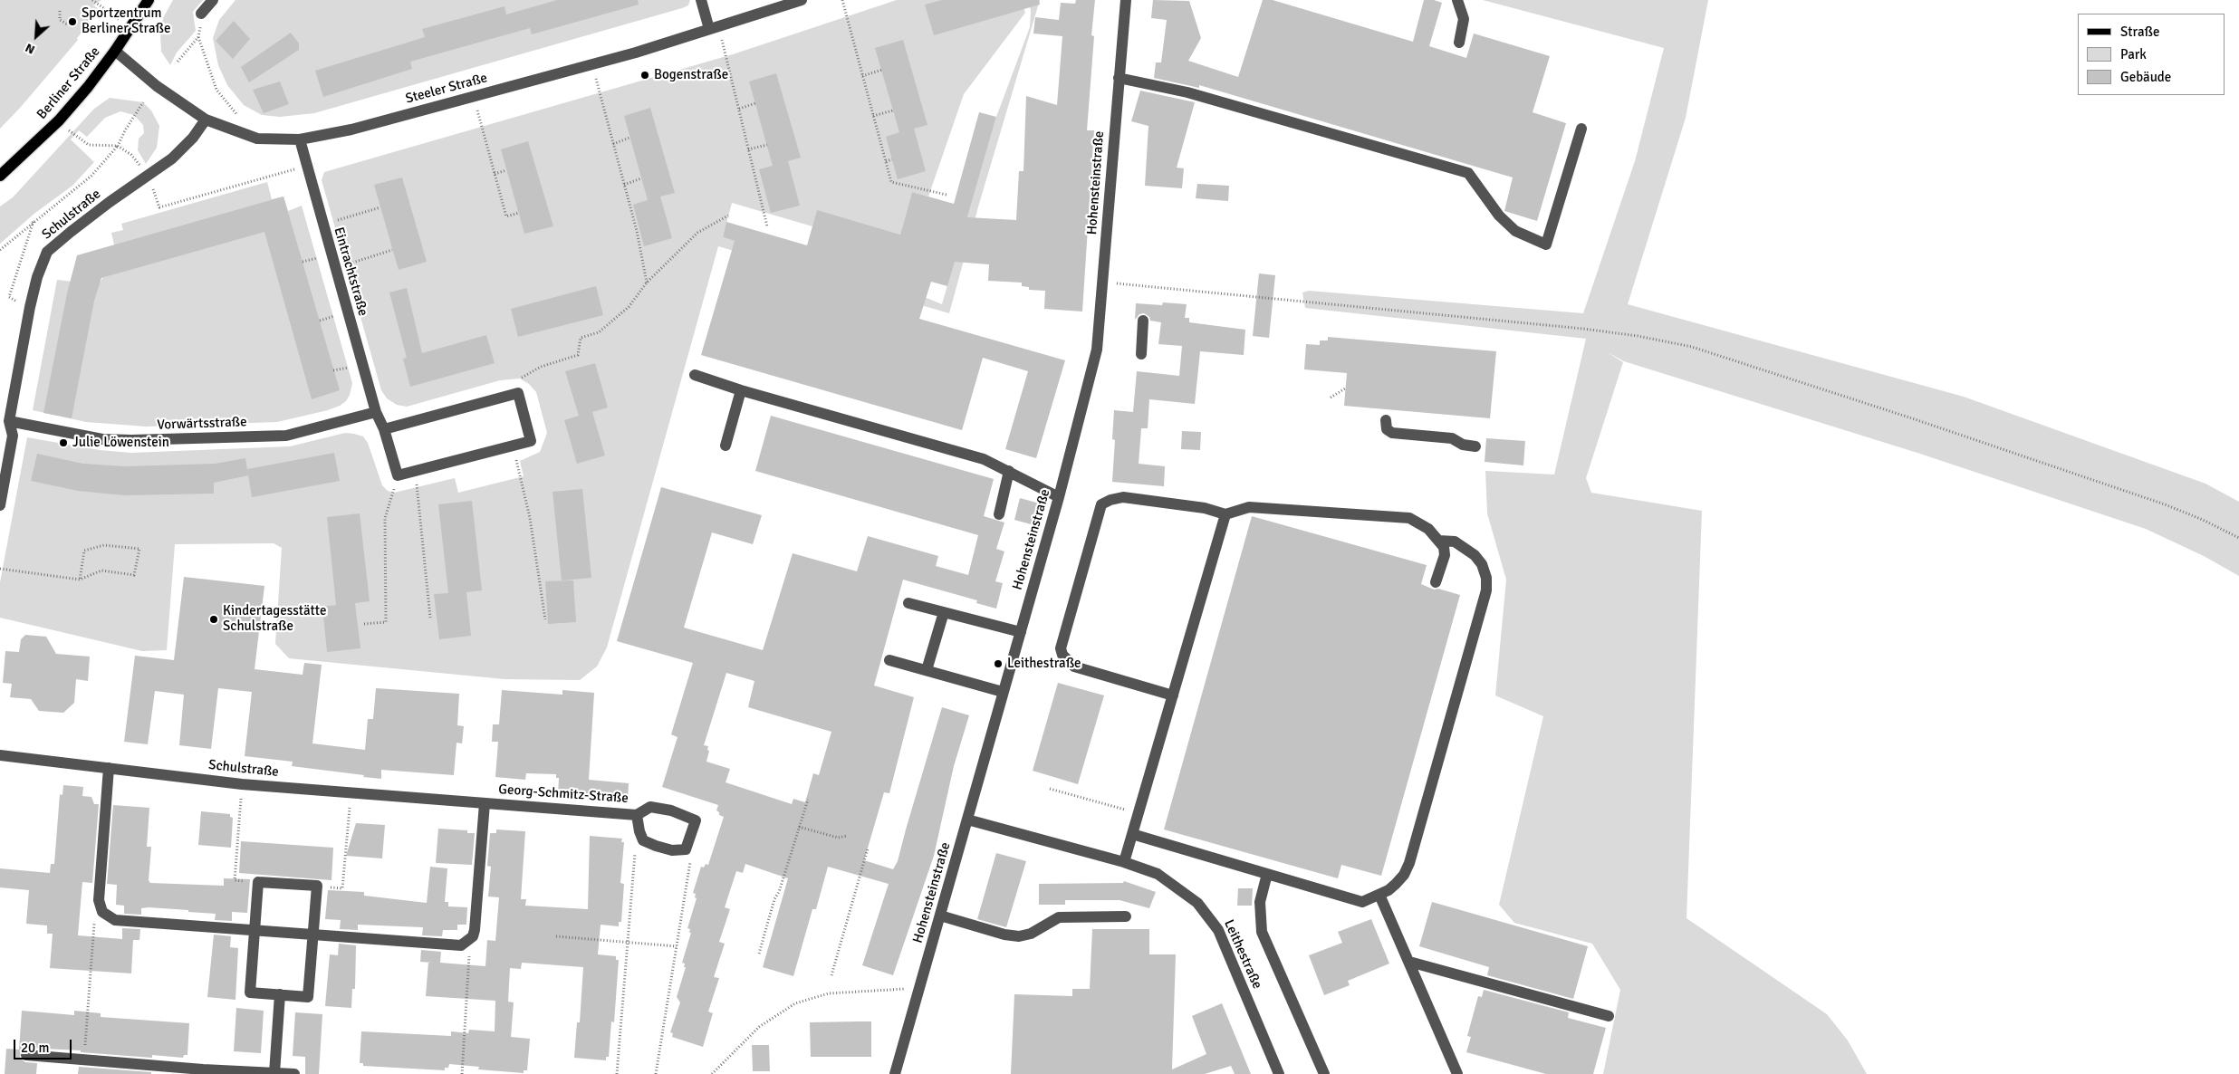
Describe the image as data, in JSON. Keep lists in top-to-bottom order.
{
  "streets": {
    "main road": ["Berliner Straße"],
    "street": [
      "Steeler Straße",
      "Hohensteinstraße",
      "Schulstraße",
      "Eintrachtstraße",
      "Vorwärtsstraße",
      "Georg-Schmitz-Straße",
      "Leithestraße"
    ]
  },
  "crossings": [
    ["Berliner Straße", "Steeler Straße"],
    ["Steeler Straße", "Schulstraße"],
    ["Steeler Straße", "Eintrachtstraße"],
    ["Hohensteinstraße", "Leithestraße"],
    ["Schulstraße", "Vorwärtsstraße"],
    ["Schulstraße", "Georg-Schmitz-Straße"],
    ["Eintrachtstraße", "Vorwärtsstraße"]
  ],
  "places": [
    "Sportzentrum Berliner Straße",
    "Bogenstraße",
    "Julie Löwenstein",
    "Kindertagesstätte Schulstraße",
    "Leithestraße"
  ],
  "legend": ["Straße", "Park", "Gebäude"],
  "scale_bar": "20 m",
  "north": "bottom left"
}
